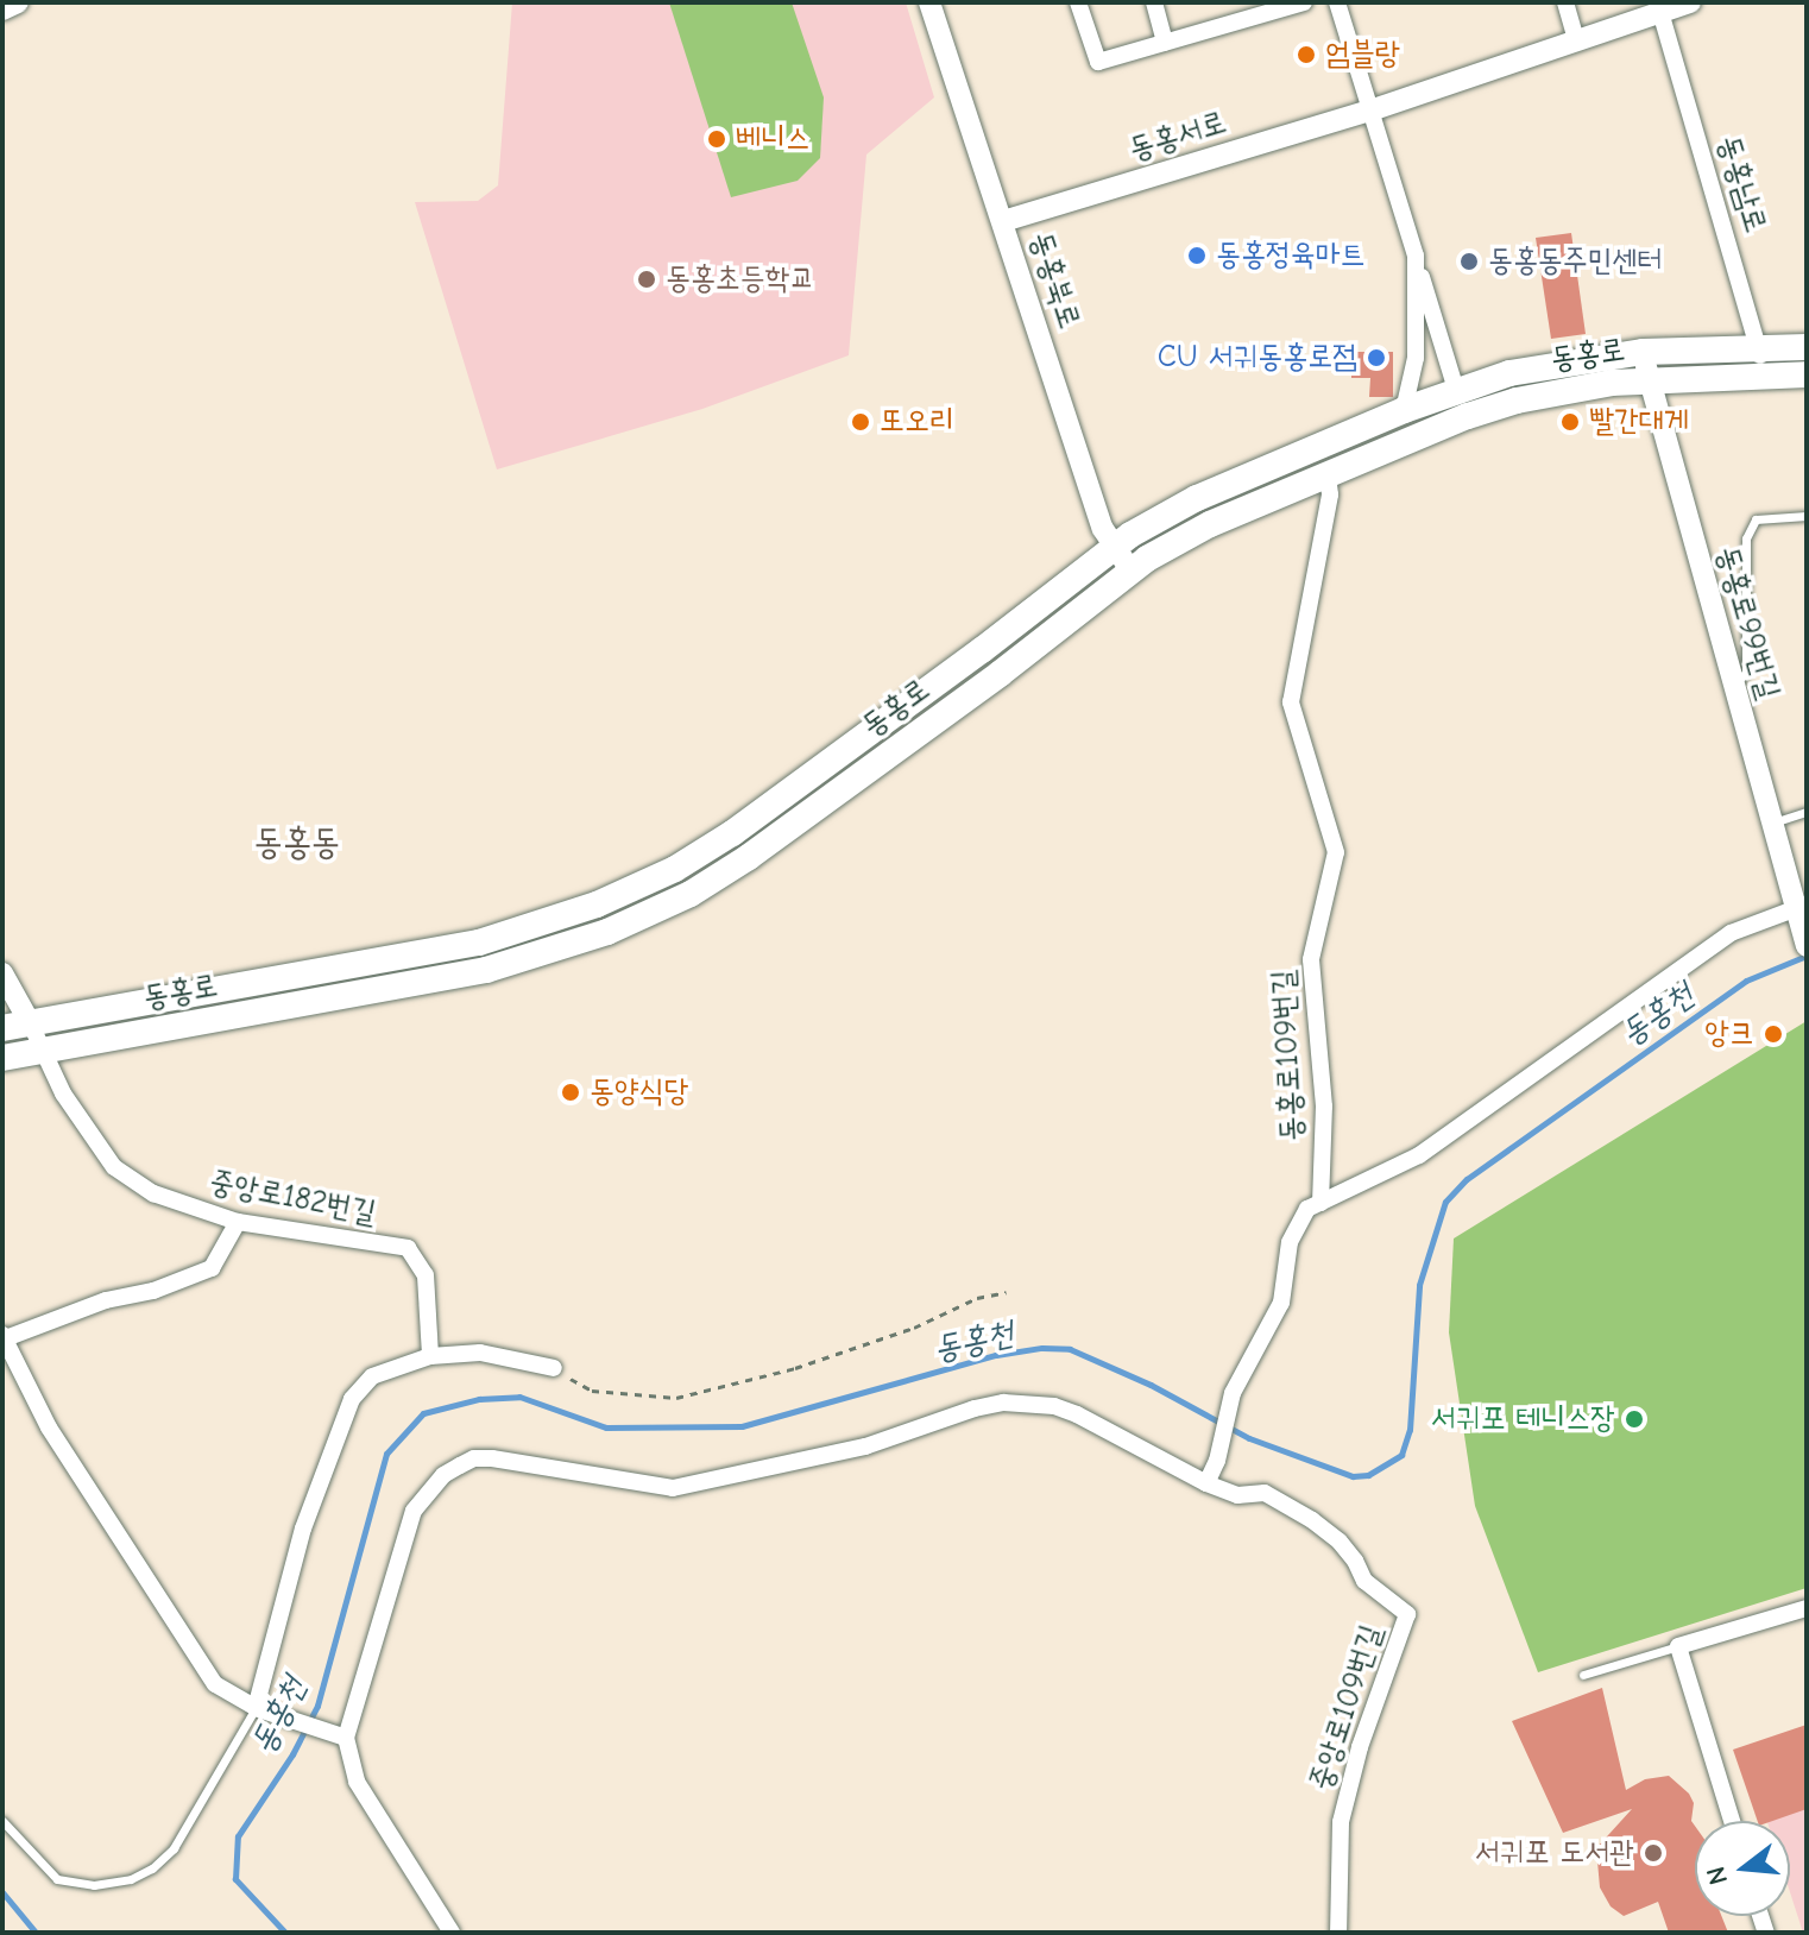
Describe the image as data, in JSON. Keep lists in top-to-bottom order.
{
  "streets": {
    "main road": ["동홍로"],
    "street": [
      "동홍서로",
      "동홍남로",
      "동홍북로",
      "동홍로99번길",
      "동홍로109번길",
      "중앙로182번길",
      "중앙로109번길"
    ]
  },
  "crossings": [
    ["동홍서로", "동홍남로"],
    ["동홍서로", "동홍북로"],
    ["동홍남로", "동홍로"],
    ["동홍북로", "동홍로"],
    ["동홍로", "동홍로99번길"],
    ["동홍로", "동홍로109번길"],
    ["동홍로", "중앙로182번길"],
    ["동홍로99번길", "동홍로109번길"]
  ],
  "districts": ["동홍동"],
  "water": ["동홍천"],
  "places": [
    "엄블랑",
    "베니스",
    "동홍정육마트",
    "동홍동주민센터",
    "동홍초등학교",
    "CU 서귀동홍로점",
    "또오리",
    "빨간대게",
    "앙크",
    "동양식당",
    "서귀포 테니스장",
    "서귀포 도서관"
  ],
  "north": "left"
}
